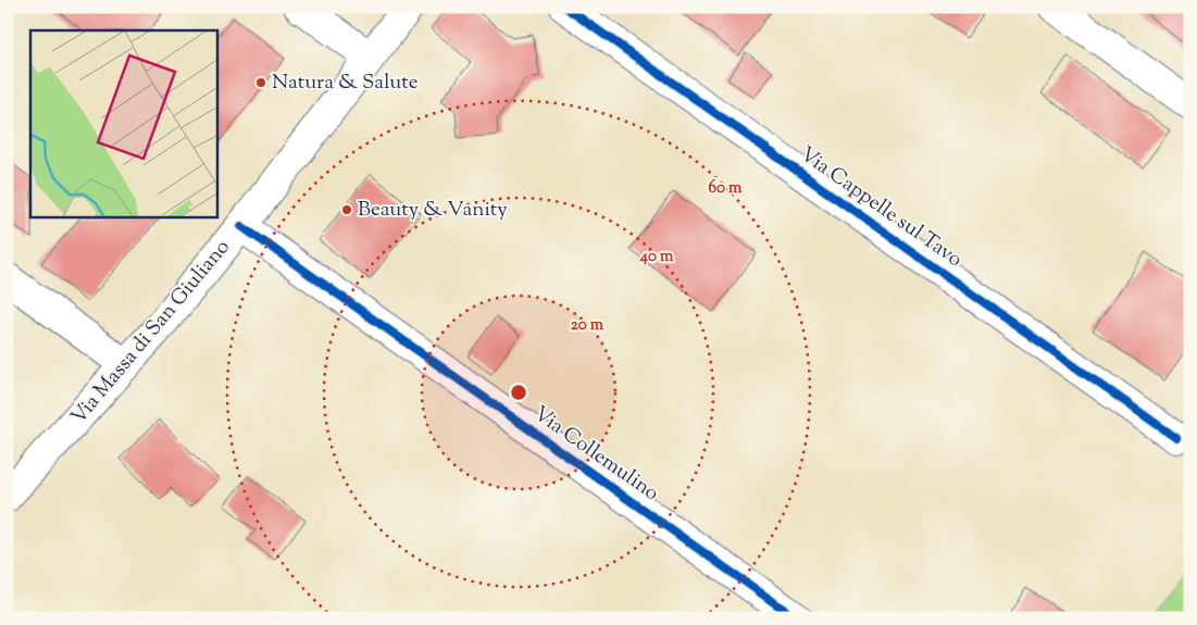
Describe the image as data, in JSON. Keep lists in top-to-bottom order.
{
  "streets": {
    "street": ["Via Cappelle sul Tavo", "Via Massa di San Giuliano", "Via Collemulino"]
  },
  "crossings": [
    ["Via Massa di San Giuliano", "Via Collemulino"]
  ],
  "places": ["Natura & Salute", "Beauty & Vanity"],
  "rings": ["60 m", "40 m", "20 m"]
}
